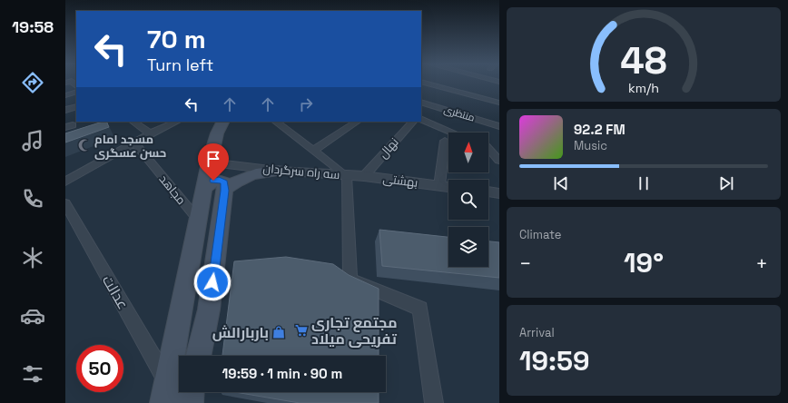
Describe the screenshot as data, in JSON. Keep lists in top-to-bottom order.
{
  "streets": {
    "street": [
      "منتظری",
      "نهال",
      "سه راه سرگردان",
      "بهشتی",
      "مجاهد",
      "عدالت"
    ]
  },
  "crossings": [
    ["نهال", "بهشتی"],
    ["سه راه سرگردان", "بهشتی"]
  ],
  "places": {
    "mosque": ["مسجد امام حسن عسگری"],
    "supermarket": ["مجتمع تجاری تفریحی میلاد"],
    "shop": ["باربارالش"]
  },
  "north": "top",
  "page": {
    "tabs": "19:58",
    "turn": ["70 m", "Turn left"],
    "song": ["92.2 FM", "Music"],
    "tile": [
      "Climate",
      ["Arrival", "19:59"]
    ],
    "heat": ["−", "19°", "+"],
    "limit": "50",
    "trip": "19:59 · 1 min · 90 m",
    "gauge": ["48", "km/h"]
  }
}
